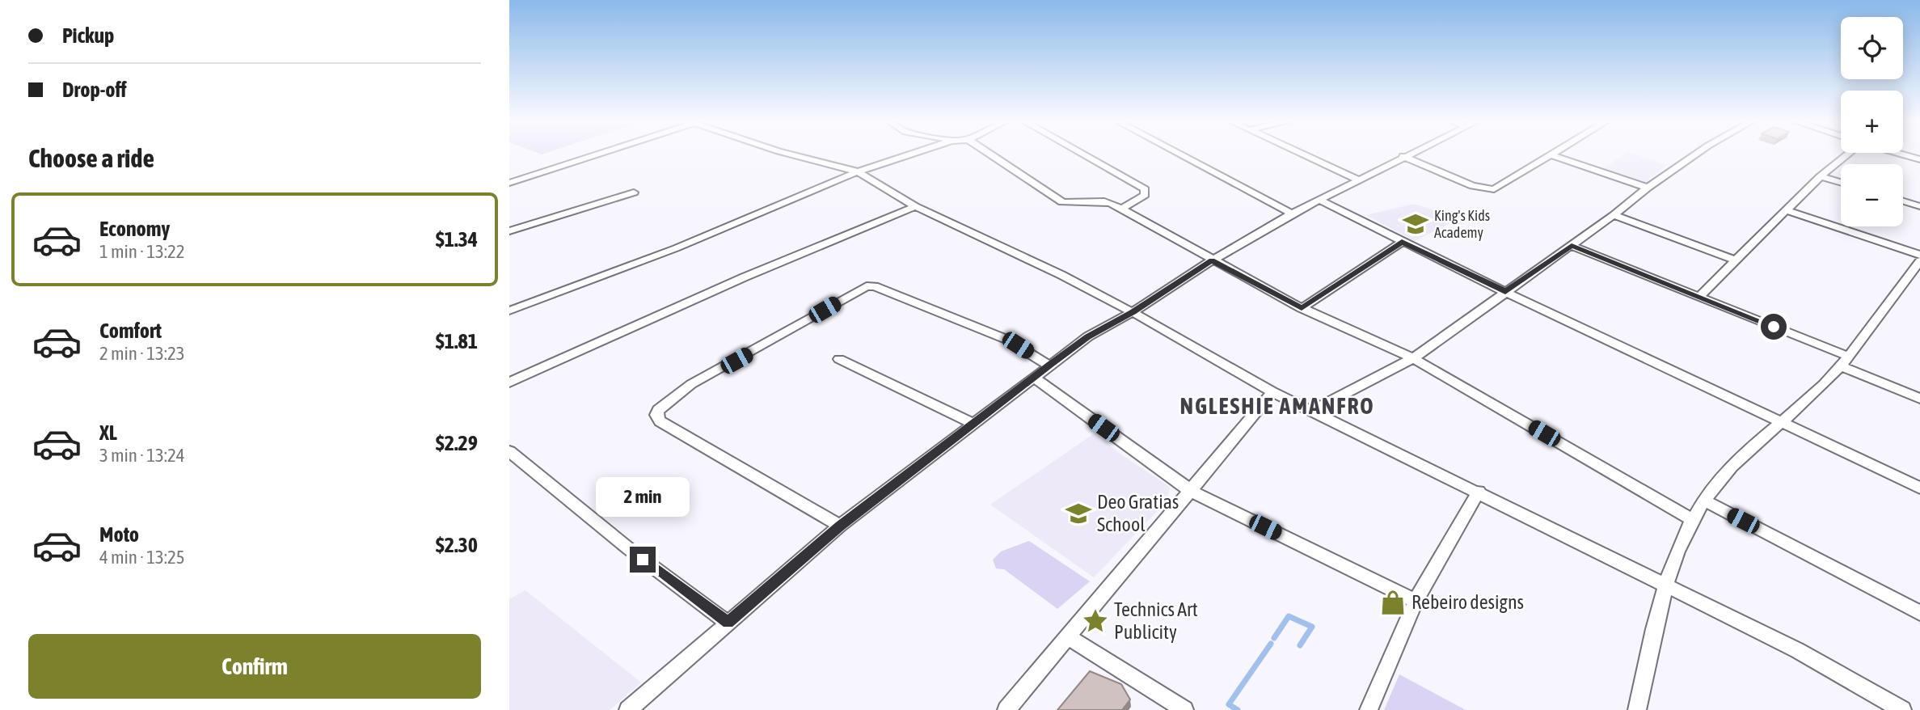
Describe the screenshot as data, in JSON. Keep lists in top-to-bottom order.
{
  "districts": ["NGLESHIE AMANFRO"],
  "places": {
    "school or university": ["King's Kids Academy", "Deo Gratias School"],
    "shop": ["Rebeiro designs"],
    "place": ["Technics Art Publicity"]
  },
  "page": {
    "banner": ["Pickup", "Drop-off"],
    "map_buttons": ["+", "−"],
    "heading": "Choose a ride",
    "list": [
      {
        "name": "Economy",
        "note": "1 min · 13:22",
        "value": "$1.34"
      },
      {
        "name": "Comfort",
        "note": "2 min · 13:23",
        "value": "$1.81"
      },
      {
        "name": "XL",
        "note": "3 min · 13:24",
        "value": "$2.29"
      },
      {
        "name": "Moto",
        "note": "4 min · 13:25",
        "value": "$2.30"
      }
    ],
    "bubble": "2 min",
    "buttons": "Confirm"
  }
}
